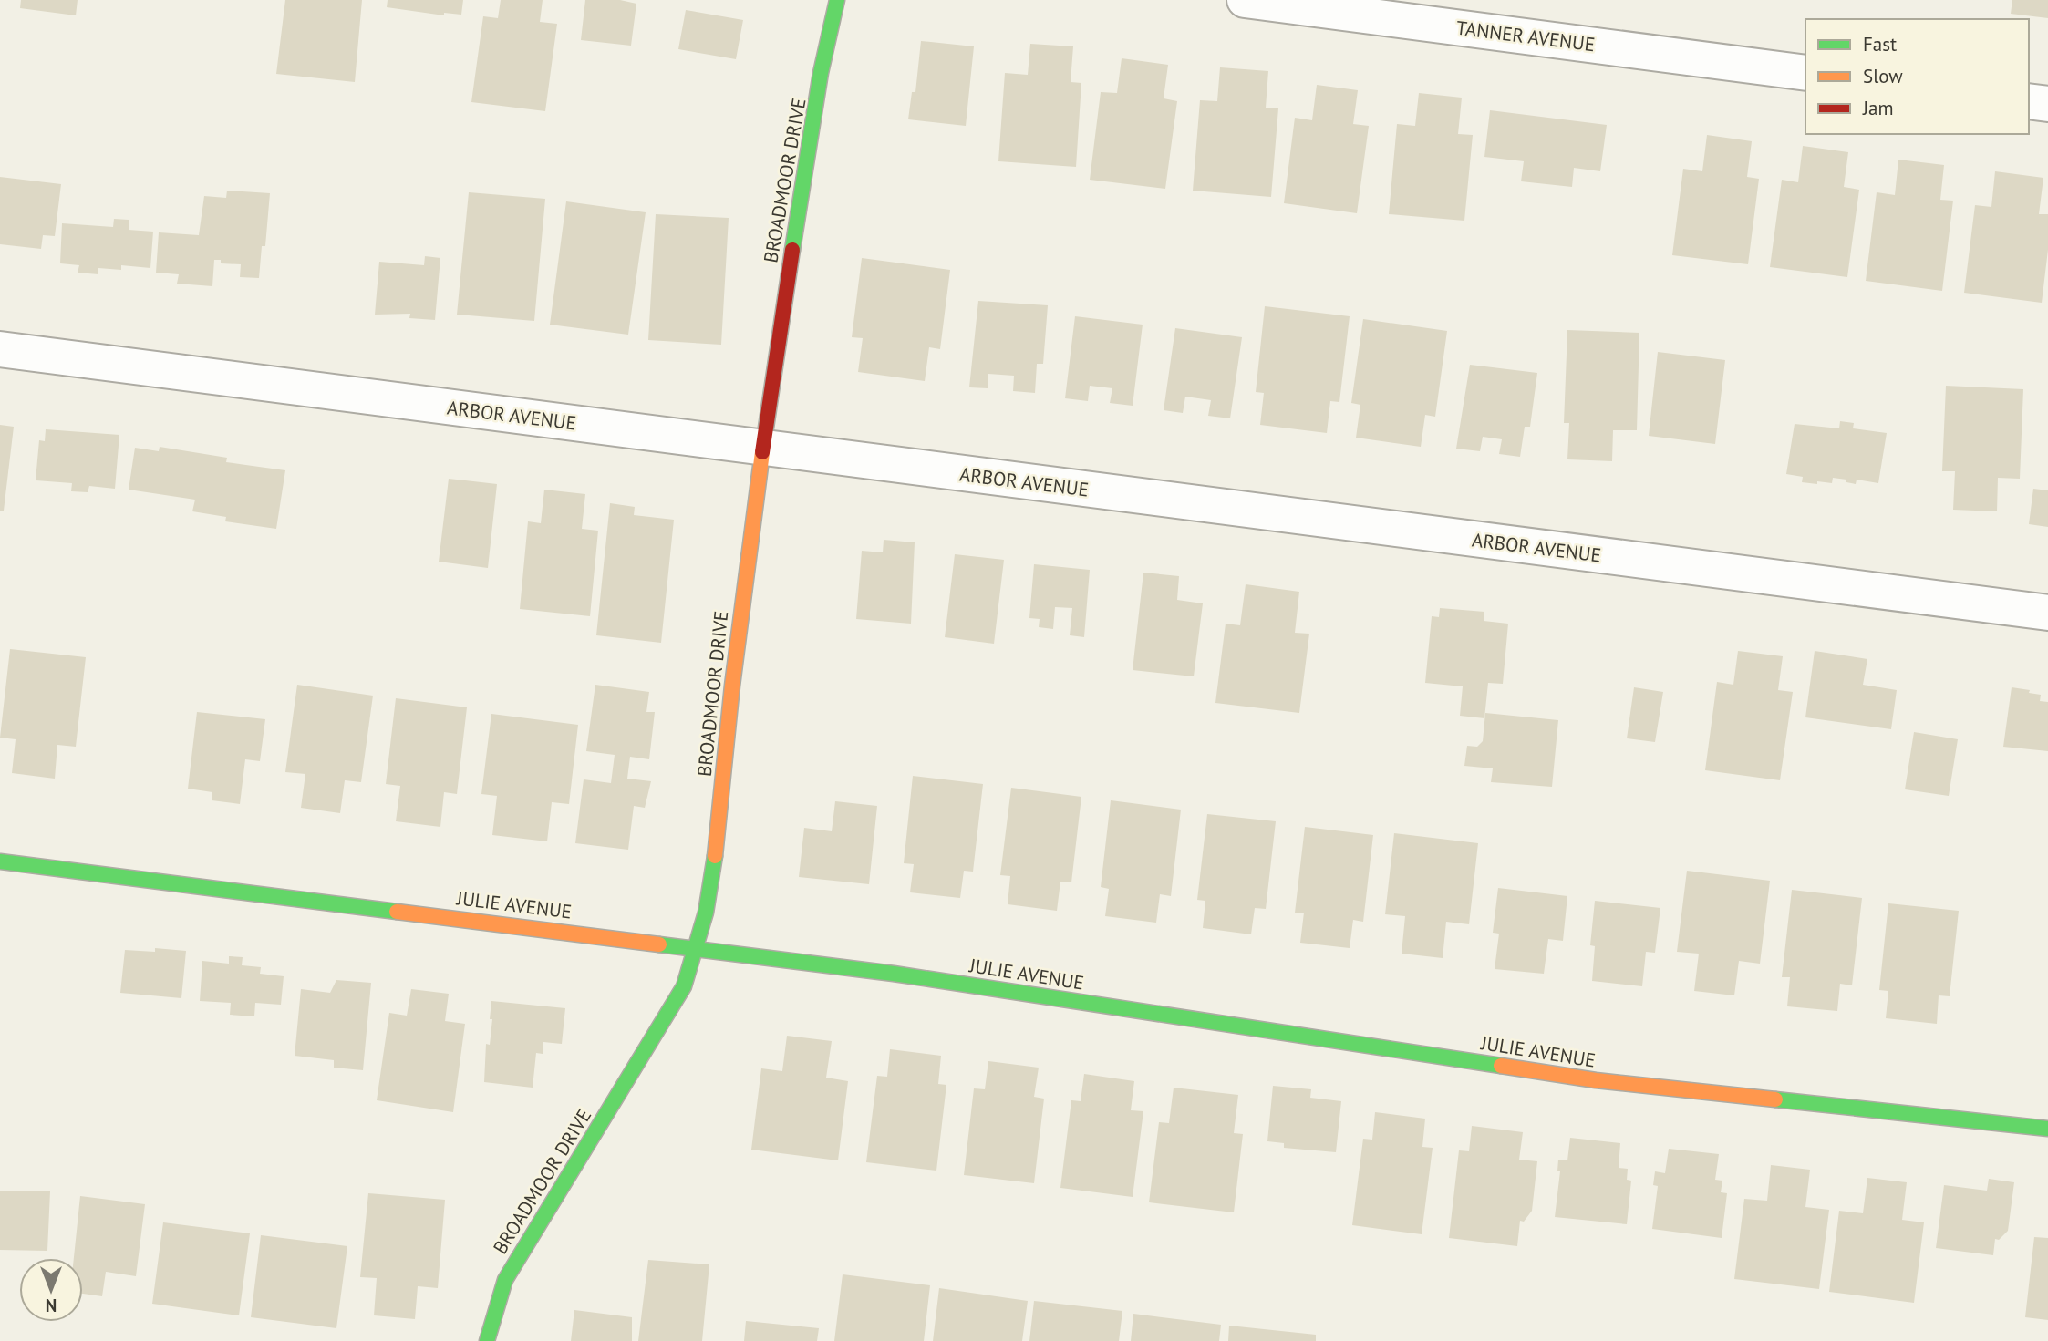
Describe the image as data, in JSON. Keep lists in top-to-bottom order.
{
  "streets": {
    "street": [
      "TANNER AVENUE",
      "BROADMOOR DRIVE",
      "ARBOR AVENUE",
      "JULIE AVENUE"
    ]
  },
  "crossings": [
    ["BROADMOOR DRIVE", "ARBOR AVENUE"],
    ["BROADMOOR DRIVE", "JULIE AVENUE"]
  ],
  "legend": ["Fast", "Slow", "Jam"],
  "north": "bottom"
}
